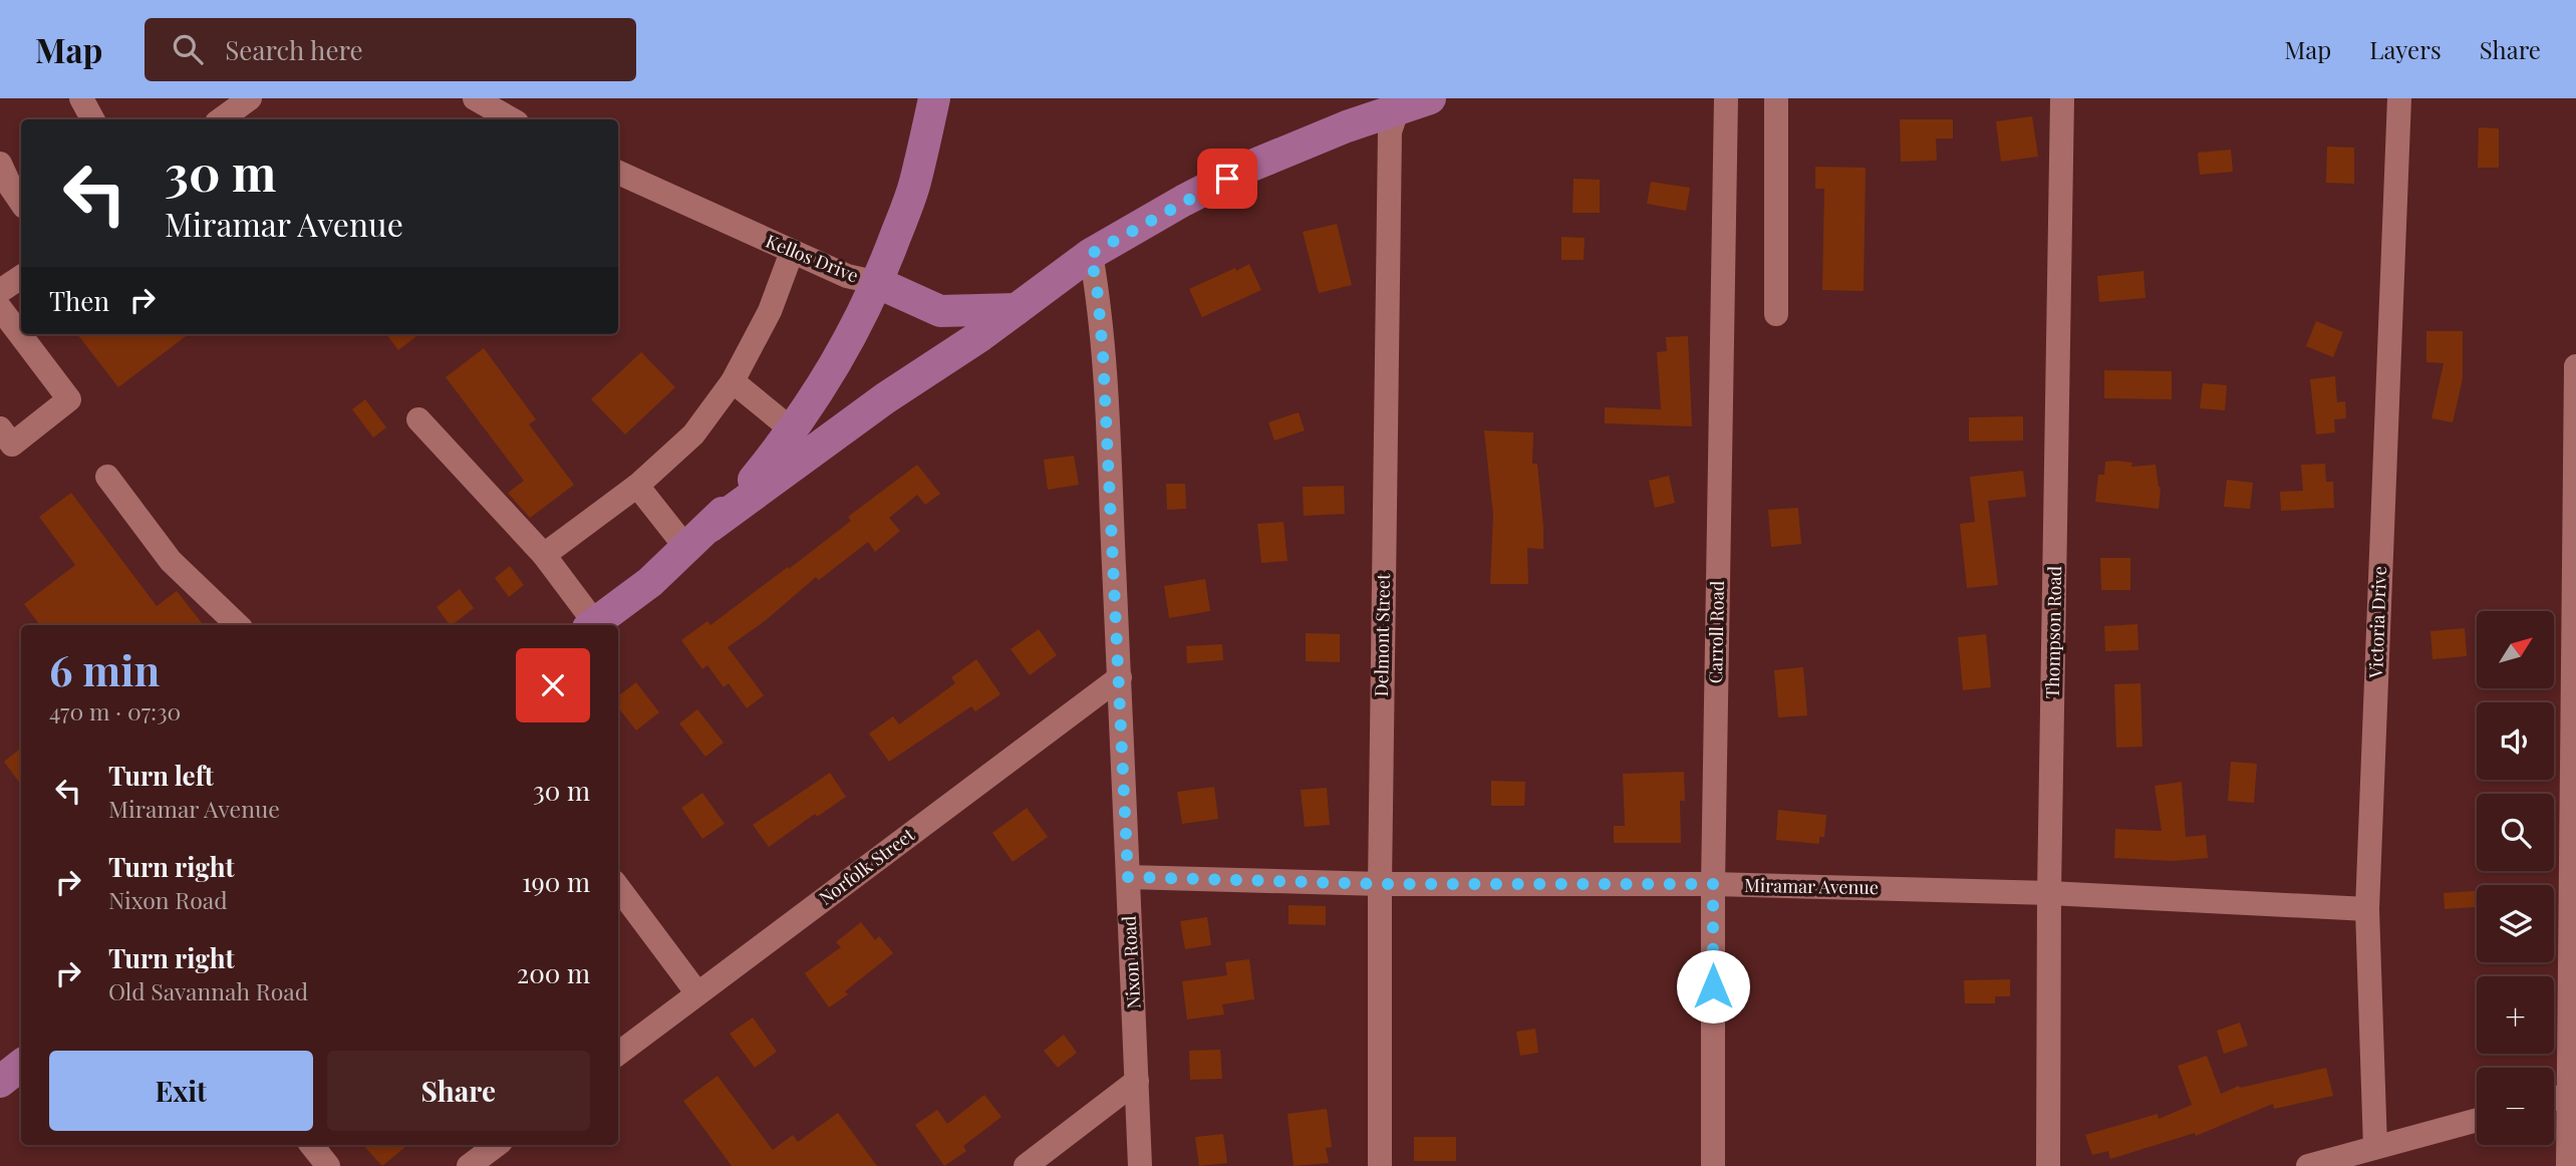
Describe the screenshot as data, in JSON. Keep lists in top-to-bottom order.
{
  "streets": {
    "main road": ["Kellos Drive"],
    "street": [
      "Victoria Drive",
      "Carroll Road",
      "Thompson Road",
      "Delmont Street",
      "Norfolk Street",
      "Miramar Avenue",
      "Nixon Road"
    ]
  },
  "crossings": [
    ["Victoria Drive", "Miramar Avenue"],
    ["Carroll Road", "Miramar Avenue"],
    ["Thompson Road", "Miramar Avenue"],
    ["Delmont Street", "Miramar Avenue"],
    ["Norfolk Street", "Nixon Road"],
    ["Miramar Avenue", "Nixon Road"]
  ],
  "north": "top right",
  "page": {
    "header": "Map",
    "search": "Search here",
    "nav": ["Map", "Layers", "Share"],
    "turn": ["30 m", "Miramar Avenue"],
    "then": "Then",
    "map_buttons": ["+", "−"],
    "heading": ["6 min", "470 m · 07:30"],
    "list": [
      {
        "name": "Turn left",
        "note": "Miramar Avenue",
        "value": "30 m"
      },
      {
        "name": "Turn right",
        "note": "Nixon Road",
        "value": "190 m"
      },
      {
        "name": "Turn right",
        "note": "Old Savannah Road",
        "value": "200 m"
      }
    ],
    "buttons": ["Exit", "Share"]
  }
}
